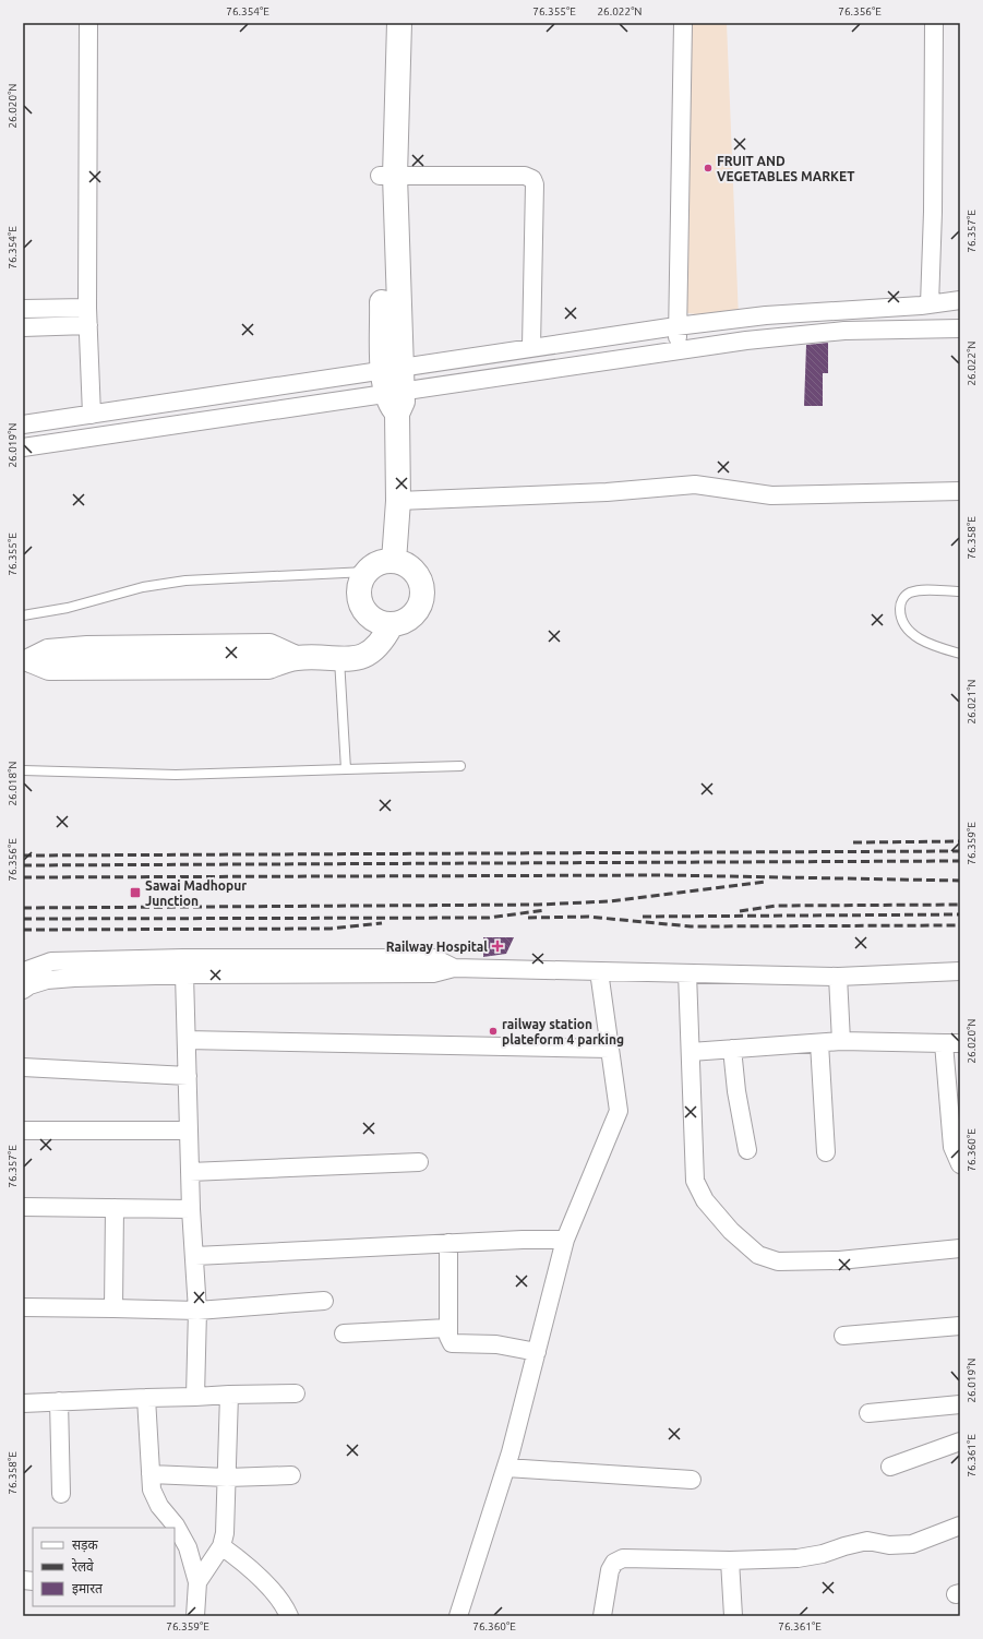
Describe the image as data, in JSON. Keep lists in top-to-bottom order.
{
  "places": {
    "other": ["FRUIT AND VEGETABLES MARKET", "railway station plateform 4 parking"],
    "transit": ["Sawai Madhopur Junction"],
    "health": ["Railway Hospital"]
  },
  "legend": ["सड़क", "रेलवे", "इमारत"],
  "coordinates": [
    "76.354°E",
    "76.355°E",
    "26.022°N",
    "76.356°E",
    "26.020°N",
    "76.357°E",
    "26.019°N",
    "76.358°E",
    "26.021°N",
    "26.018°N",
    "76.359°E",
    "76.360°E",
    "76.361°E"
  ]
}
